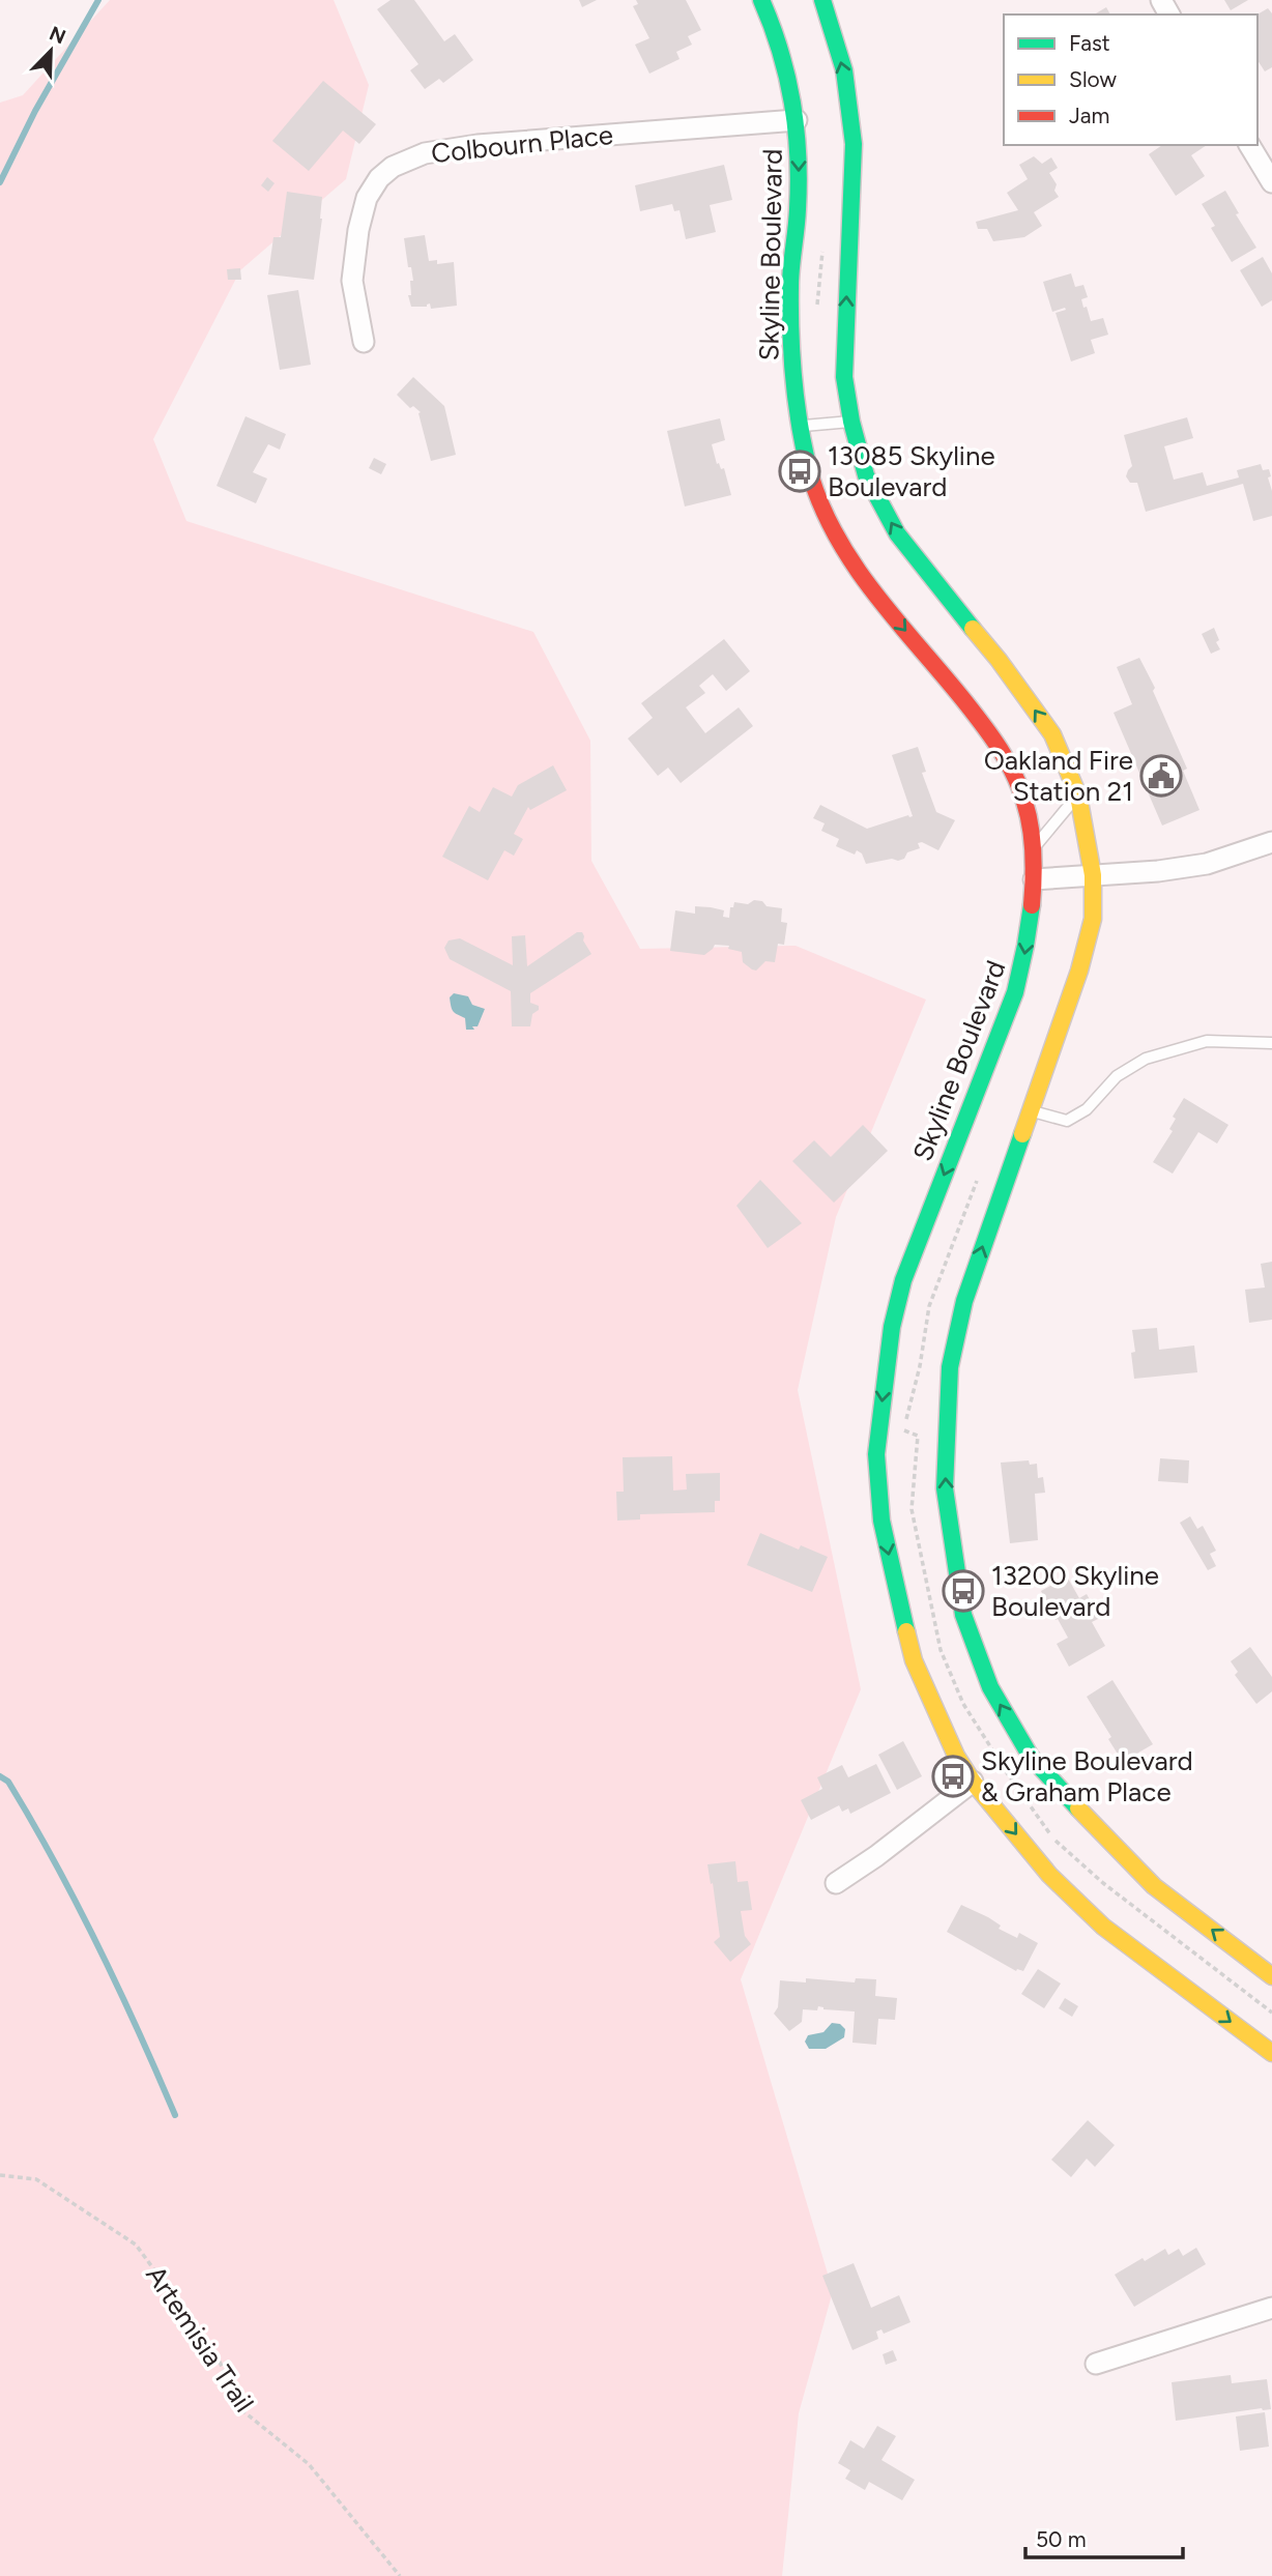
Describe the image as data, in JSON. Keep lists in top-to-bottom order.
{
  "streets": {
    "main road": ["Skyline Boulevard"],
    "street": ["Colbourn Place"],
    "path": ["Artemisia Trail"]
  },
  "crossings": [
    ["Colbourn Place", "Skyline Boulevard"]
  ],
  "places": {
    "bus stop": ["13085 Skyline Boulevard", "13200 Skyline Boulevard", "Skyline Boulevard & Graham Place"],
    "public building": ["Oakland Fire Station 21"]
  },
  "legend": ["Fast", "Slow", "Jam"],
  "scale_bar": "50 m",
  "north": "top right"
}
